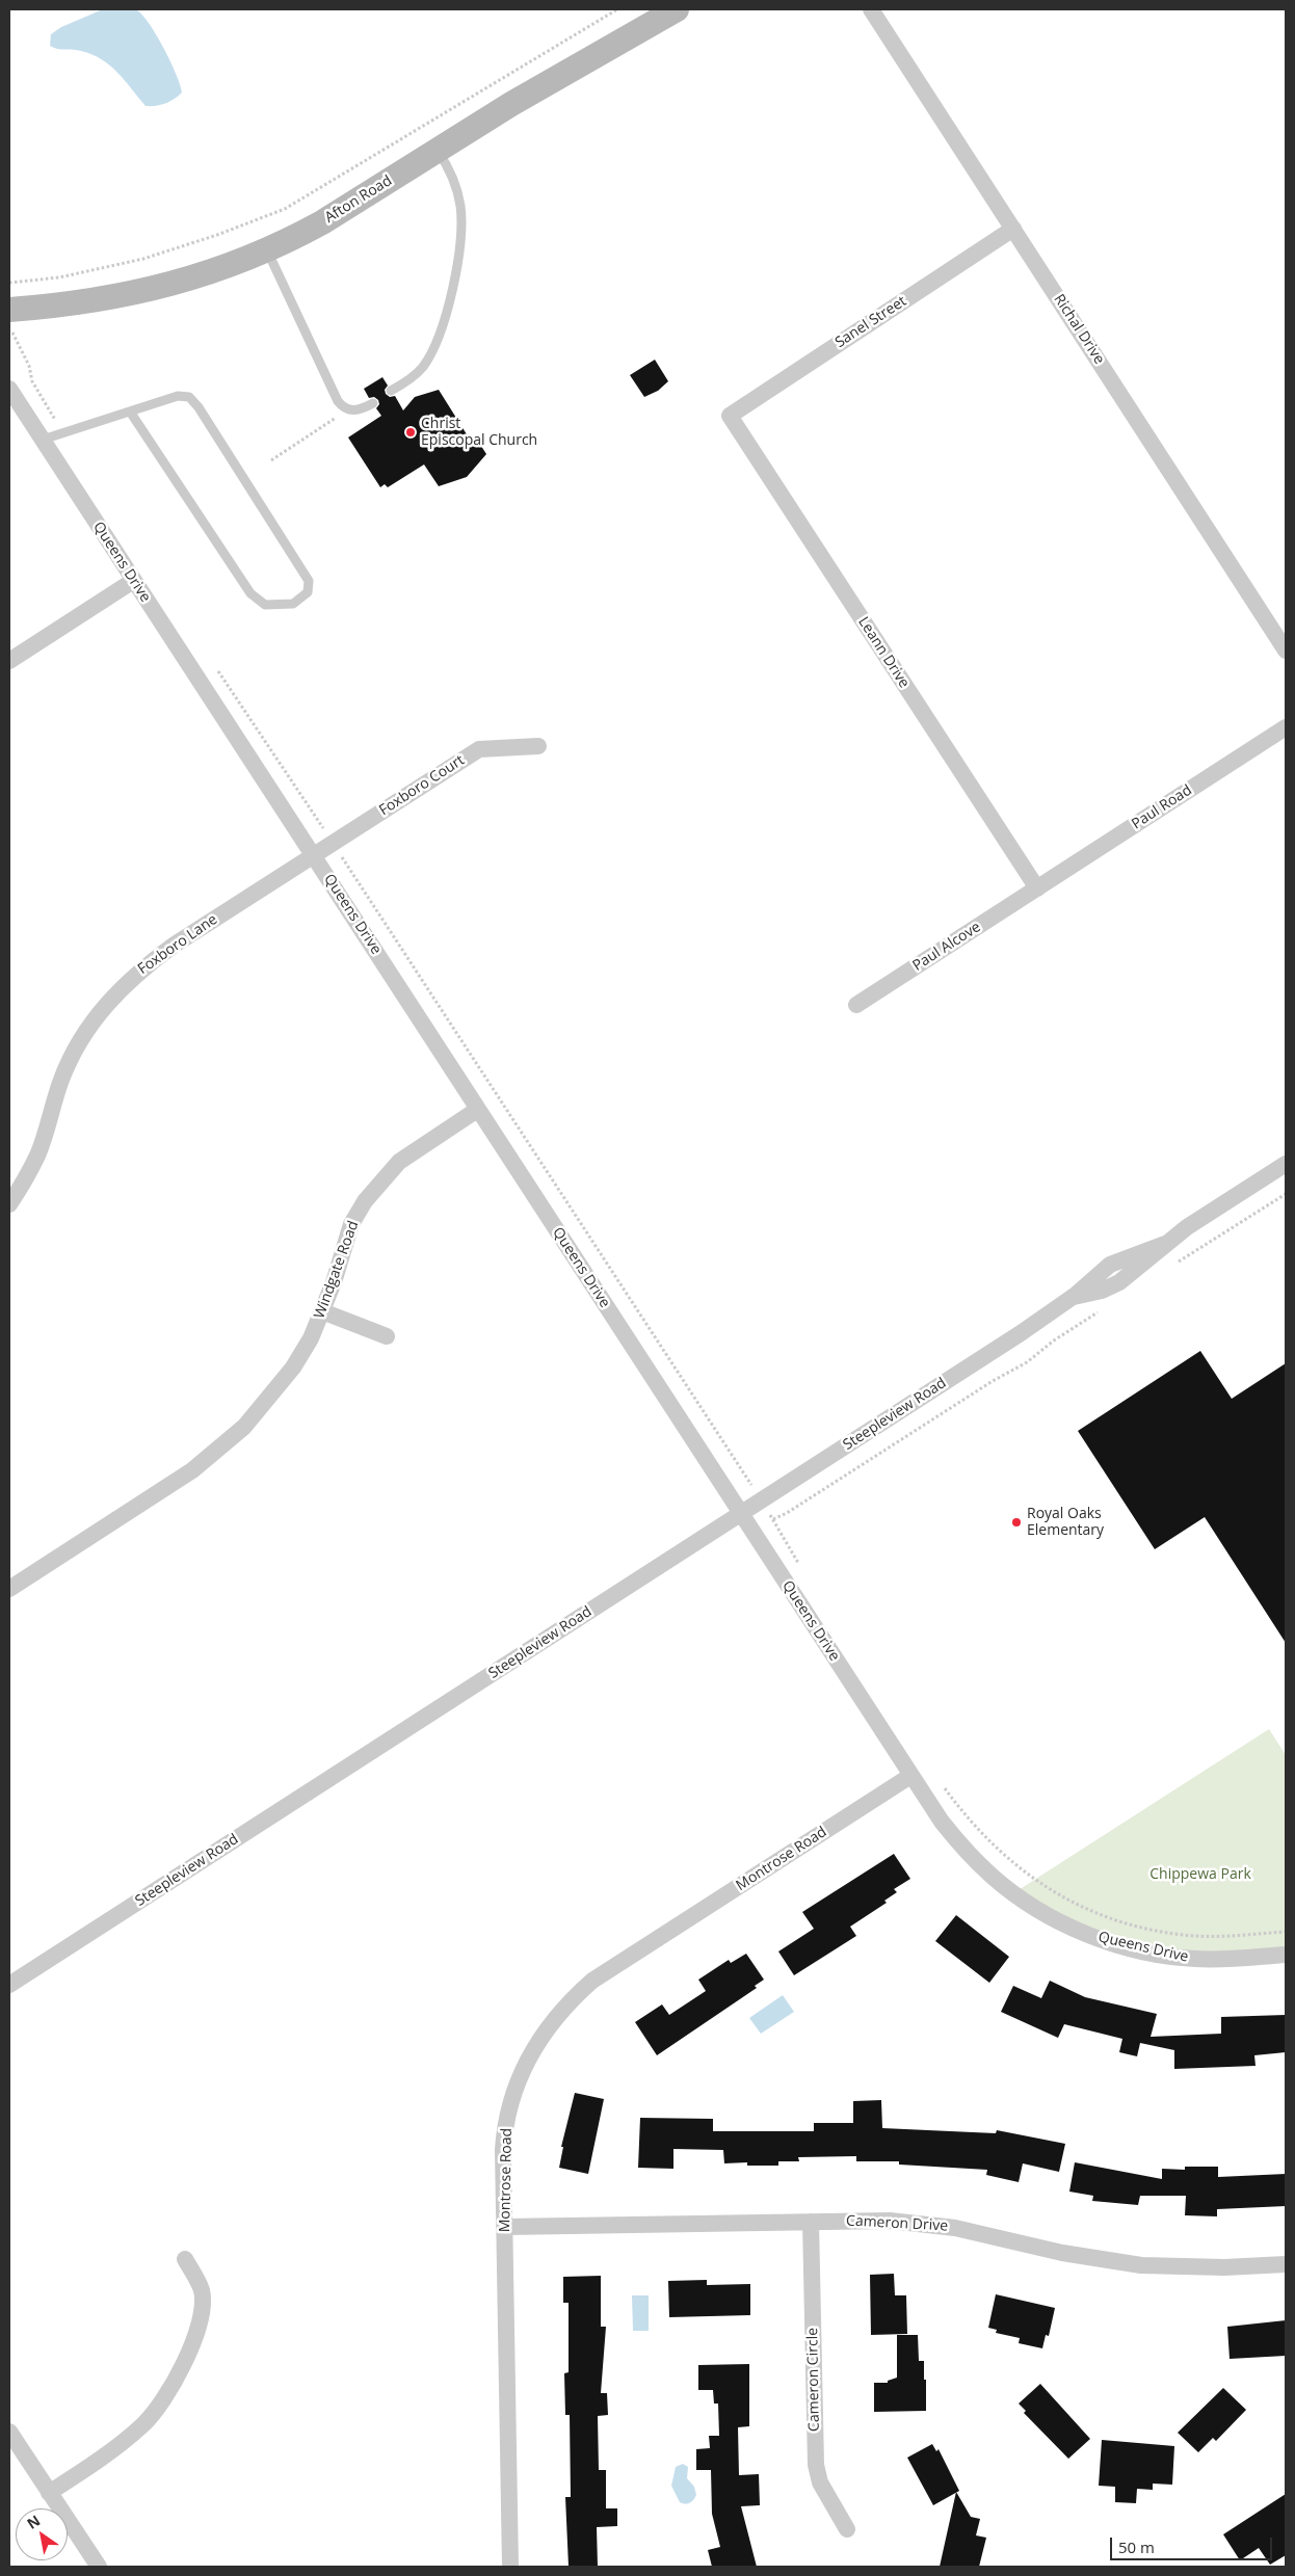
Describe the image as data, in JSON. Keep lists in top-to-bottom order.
{
  "streets": {
    "street": [
      "Afton Road",
      "Sanel Street",
      "Richal Drive",
      "Queens Drive",
      "Leann Drive",
      "Foxboro Court",
      "Paul Road",
      "Foxboro Lane",
      "Paul Alcove",
      "Windgate Road",
      "Steepleview Road",
      "Montrose Road",
      "Cameron Drive",
      "Cameron Circle"
    ]
  },
  "crossings": [
    ["Sanel Street", "Richal Drive"],
    ["Sanel Street", "Leann Drive"],
    ["Queens Drive", "Foxboro Court"],
    ["Queens Drive", "Foxboro Lane"],
    ["Queens Drive", "Windgate Road"],
    ["Queens Drive", "Steepleview Road"],
    ["Queens Drive", "Montrose Road"],
    ["Leann Drive", "Paul Road"],
    ["Leann Drive", "Paul Alcove"],
    ["Foxboro Court", "Foxboro Lane"],
    ["Paul Road", "Paul Alcove"],
    ["Montrose Road", "Cameron Drive"],
    ["Cameron Drive", "Cameron Circle"]
  ],
  "parks": ["Chippewa Park"],
  "places": ["Christ Episcopal Church", "Royal Oaks Elementary"],
  "scale_bar": "50 m",
  "north": "top left"
}
